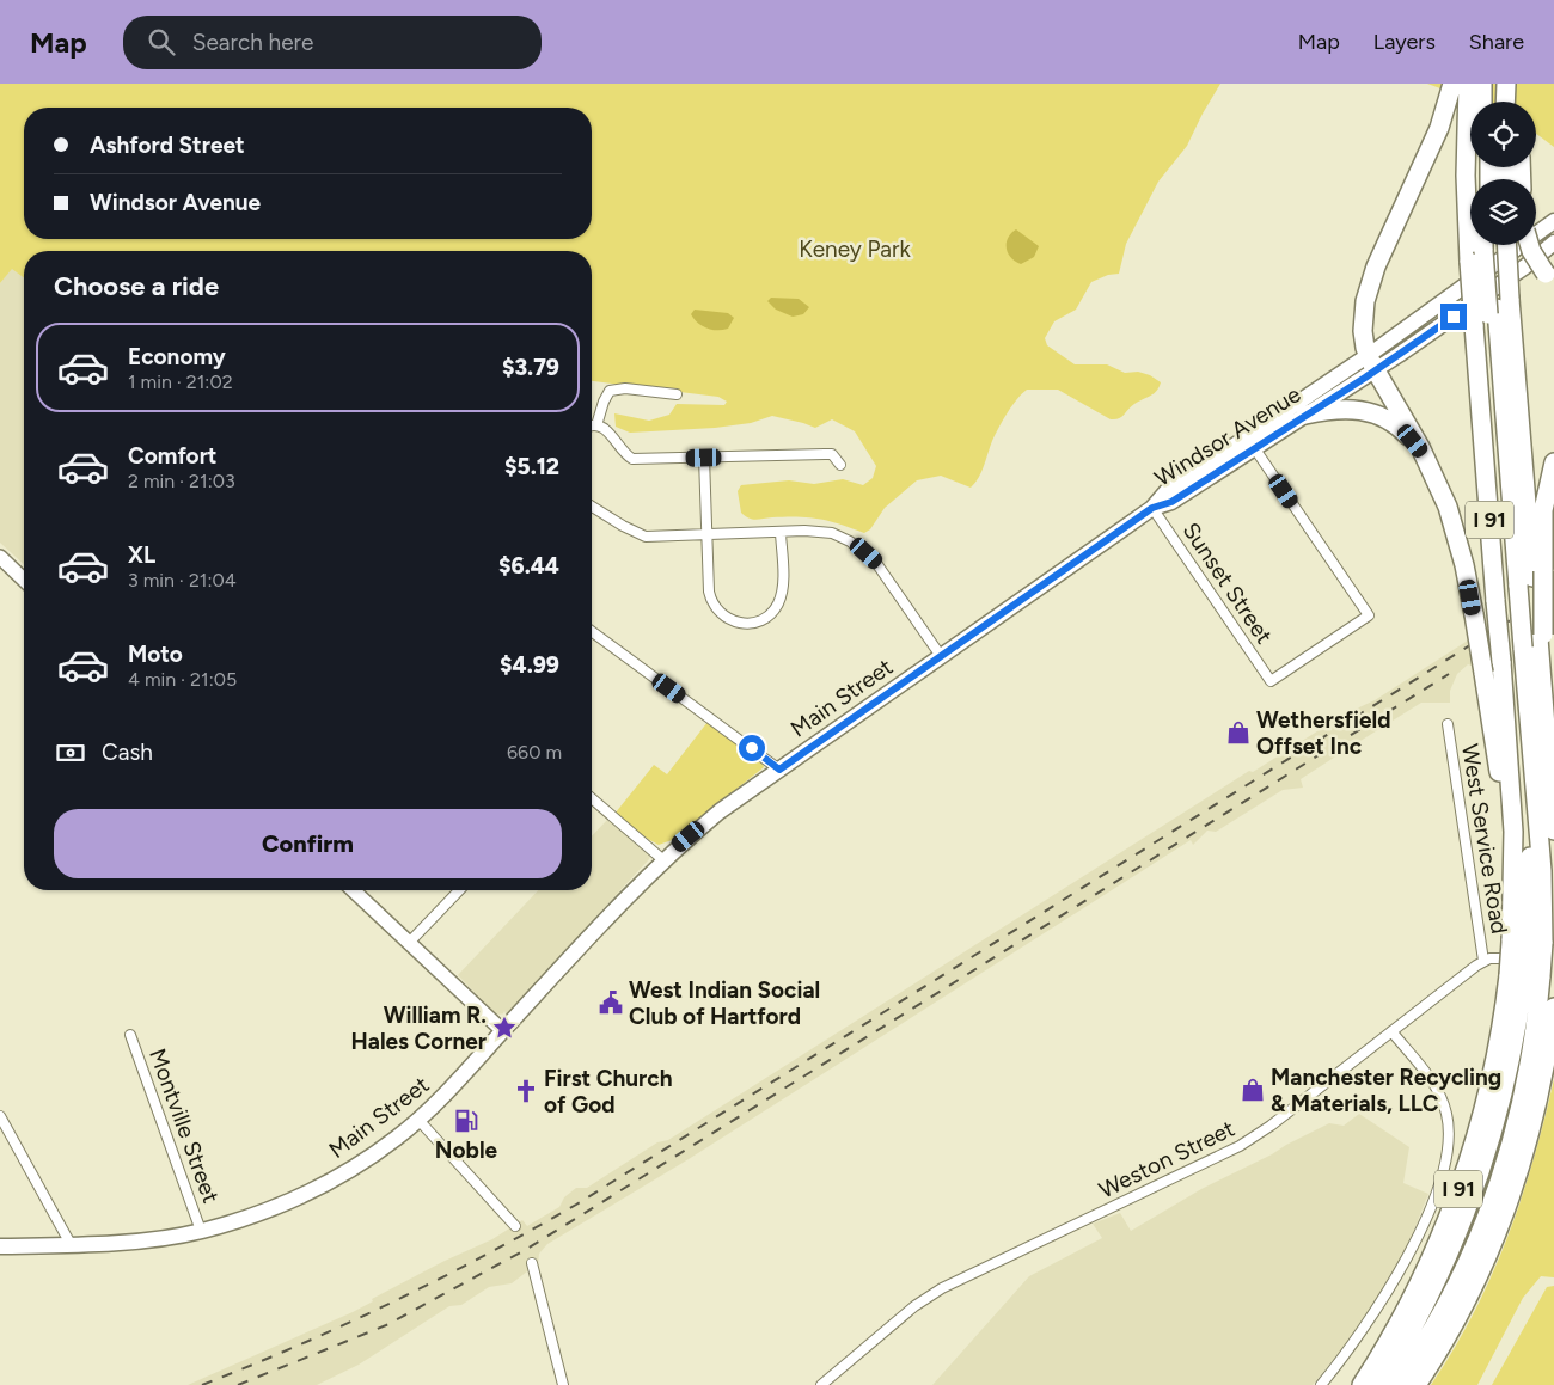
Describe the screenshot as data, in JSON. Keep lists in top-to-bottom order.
{
  "streets": {
    "highway": ["I 91"],
    "main road": ["Windsor Avenue", "Main Street"],
    "street": [
      "Sunset Street",
      "West Service Road",
      "Montville Street",
      "Weston Street"
    ]
  },
  "crossings": [
    ["Windsor Avenue", "Sunset Street"],
    ["Windsor Avenue", "Main Street"],
    ["Sunset Street", "Main Street"],
    ["Main Street", "Montville Street"],
    ["West Service Road", "Weston Street"]
  ],
  "parks": ["Keney Park"],
  "places": {
    "shop": ["Wethersfield Offset Inc", "Manchester Recycling & Materials, LLC"],
    "public building": ["West Indian Social Club of Hartford"],
    "place": ["William R. Hales Corner"],
    "church": ["First Church of God"],
    "fuel station": ["Noble"]
  },
  "page": {
    "header": "Map",
    "search": "Search here",
    "nav": ["Map", "Layers", "Share"],
    "banner": ["Ashford Street", "Windsor Avenue"],
    "heading": "Choose a ride",
    "list": [
      {
        "name": "Economy",
        "note": "1 min · 21:02",
        "value": "$3.79"
      },
      {
        "name": "Comfort",
        "note": "2 min · 21:03",
        "value": "$5.12"
      },
      {
        "name": "XL",
        "note": "3 min · 21:04",
        "value": "$6.44"
      },
      {
        "name": "Moto",
        "note": "4 min · 21:05",
        "value": "$4.99"
      }
    ],
    "pay": ["Cash", "660 m"],
    "buttons": "Confirm"
  }
}
